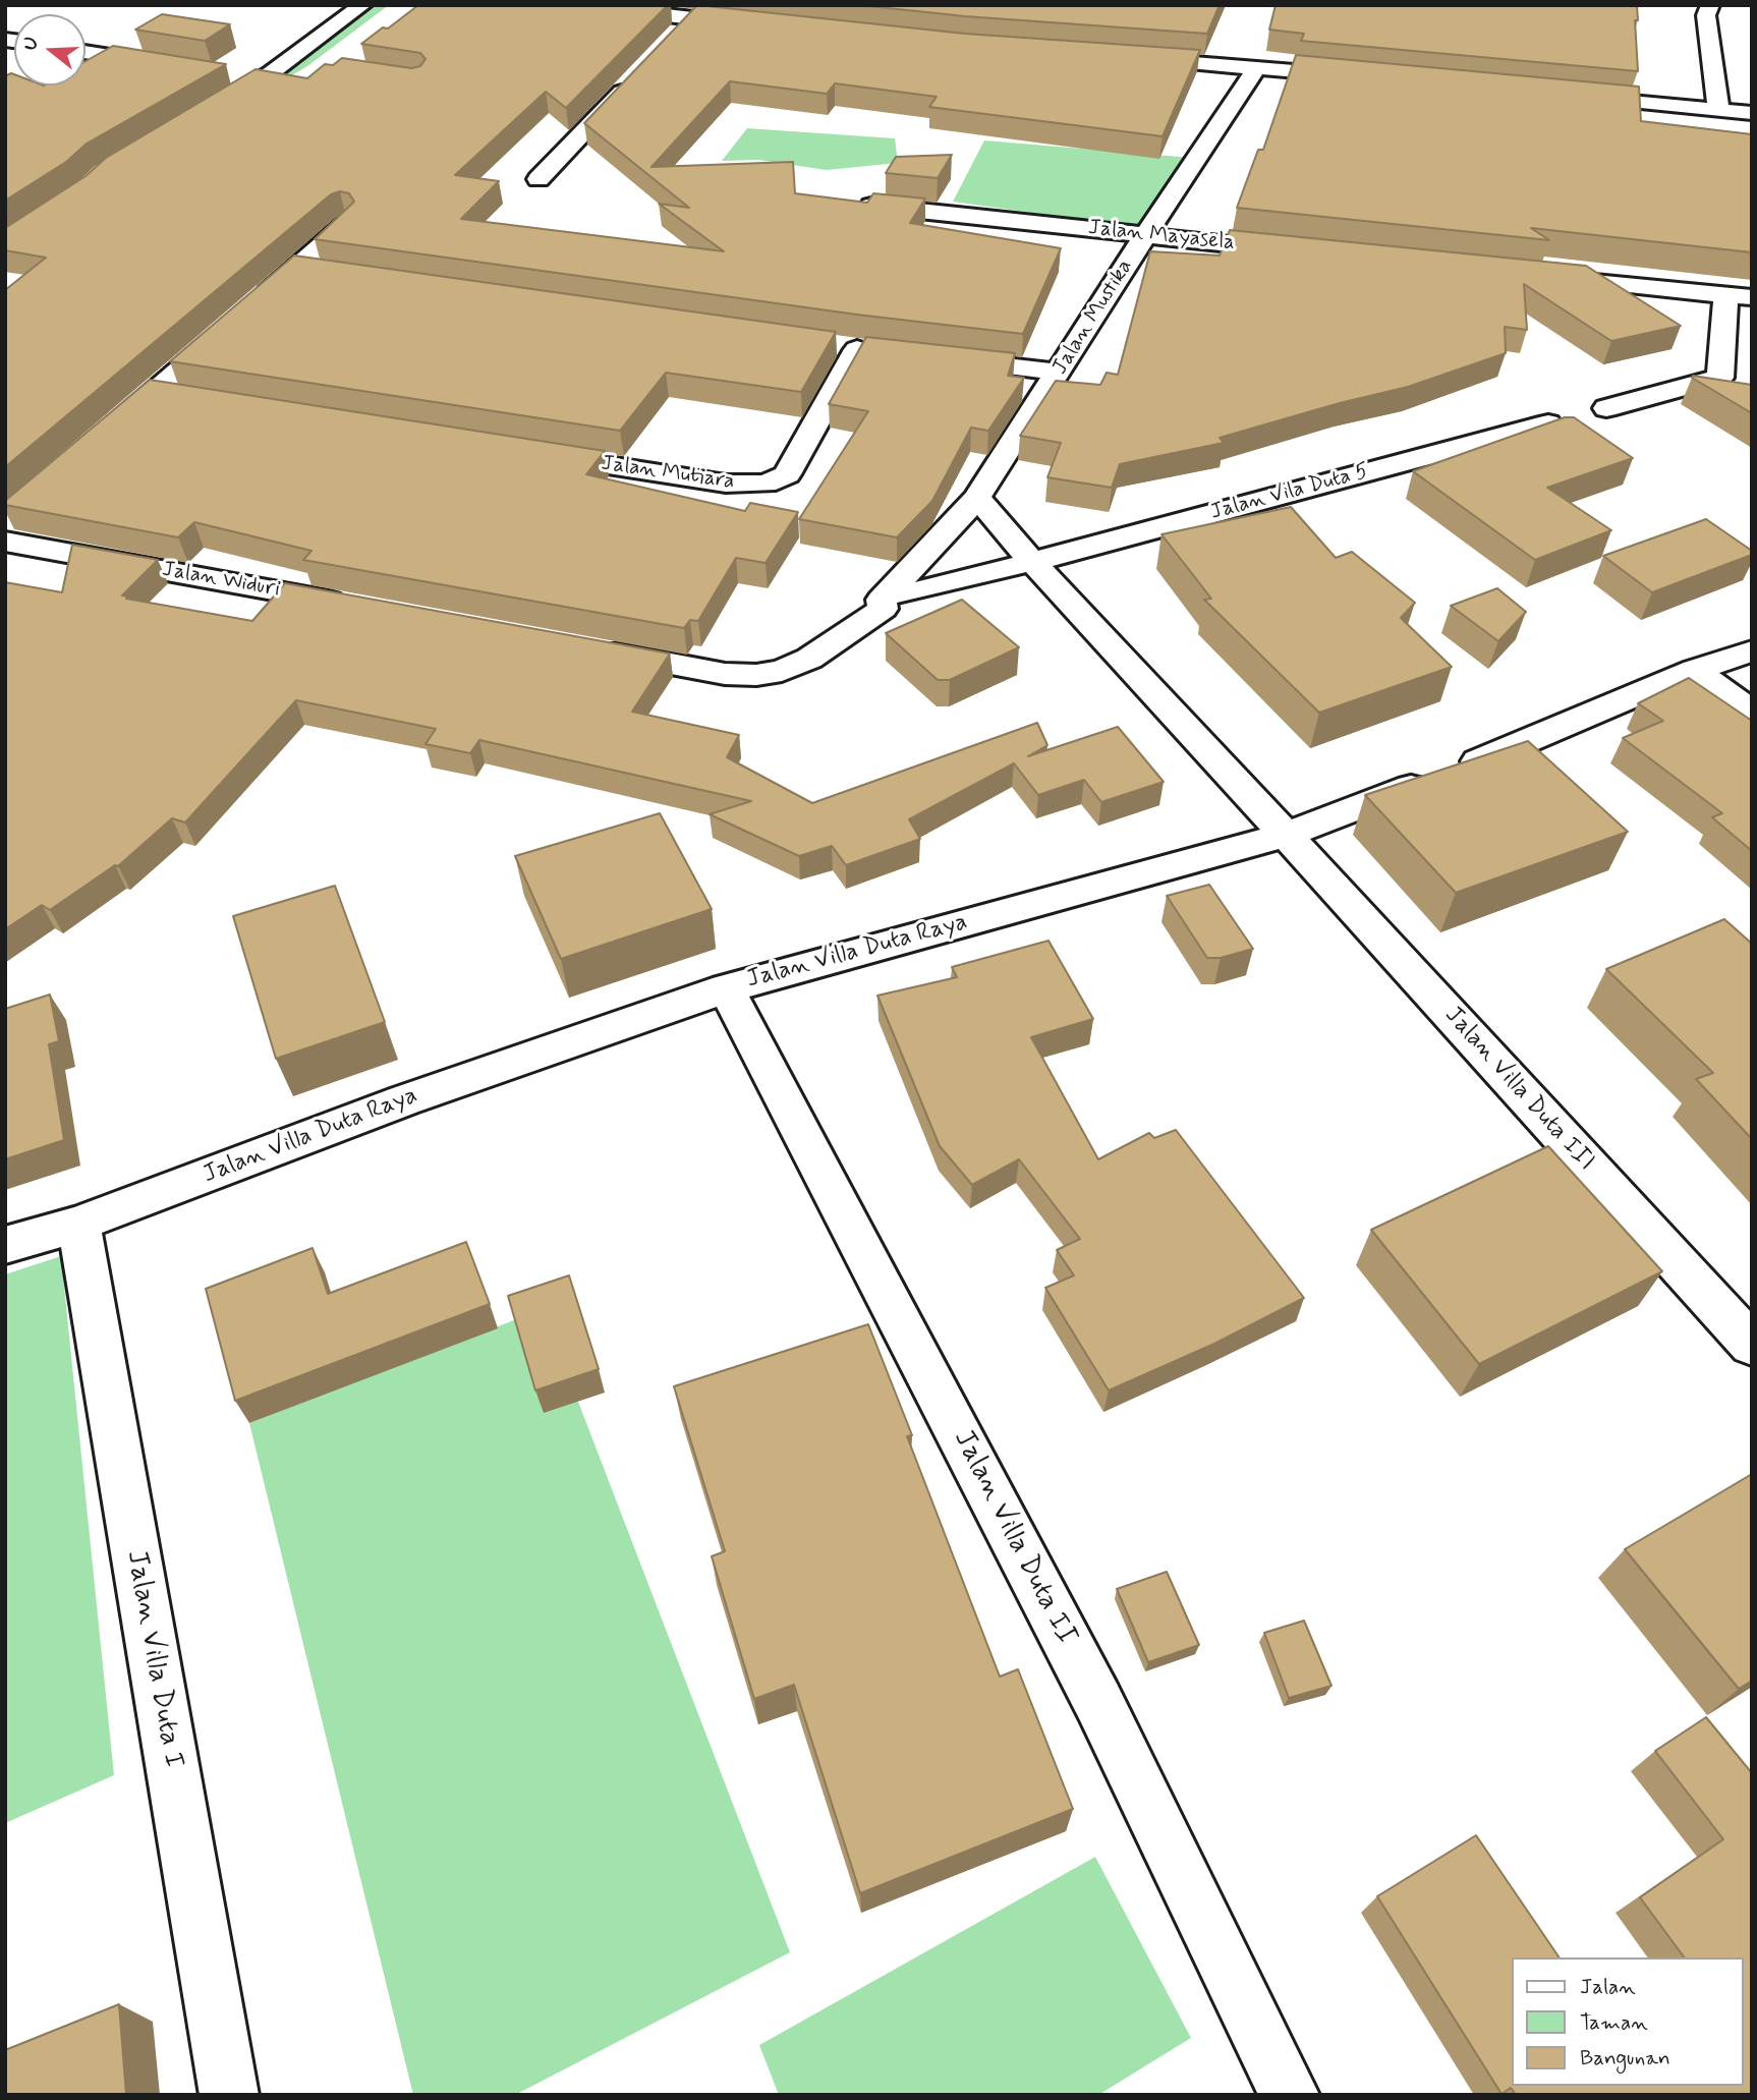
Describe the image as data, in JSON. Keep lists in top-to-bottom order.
{
  "streets": {
    "street": [
      "Jalan Mayasela",
      "Jalan Mustika",
      "Jalan Mutiara",
      "Jalan Vila Duta 5",
      "Jalan Widuri",
      "Jalan Villa Duta Raya",
      "Jalan Villa Duta III",
      "Jalan Villa Duta II",
      "Jalan Villa Duta I"
    ]
  },
  "crossings": [
    ["Jalan Mayasela", "Jalan Mustika"],
    ["Jalan Mustika", "Jalan Vila Duta 5"],
    ["Jalan Villa Duta Raya", "Jalan Villa Duta III"],
    ["Jalan Villa Duta Raya", "Jalan Villa Duta II"],
    ["Jalan Villa Duta Raya", "Jalan Villa Duta I"]
  ],
  "legend": ["Jalan", "Taman", "Bangunan"],
  "north": "left"
}
